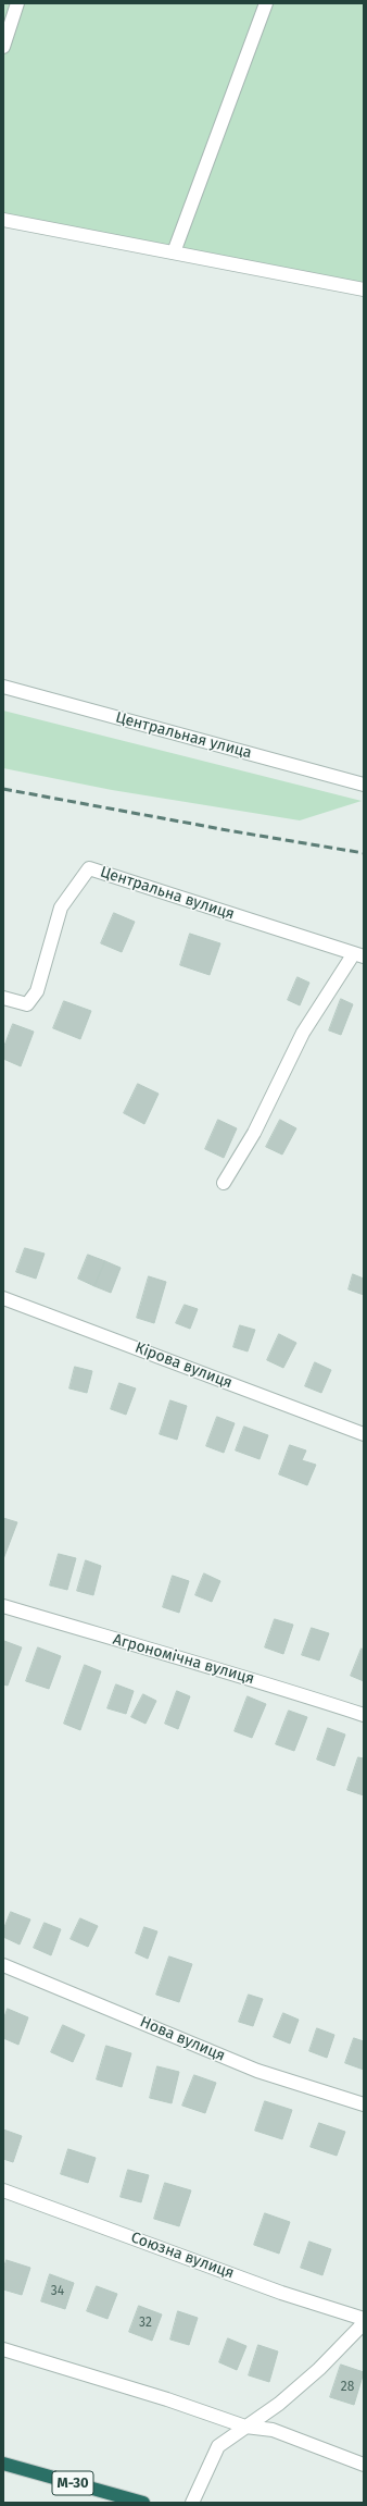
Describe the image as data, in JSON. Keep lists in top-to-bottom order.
{
  "streets": {
    "highway": ["М-30"],
    "street": [
      "Центральная улица",
      "Центральна вулиця",
      "Кірова вулиця",
      "Агрономічна вулиця",
      "Нова вулиця",
      "Союзна вулиця"
    ]
  },
  "house_numbers": ["34", "32", "28"]
}
